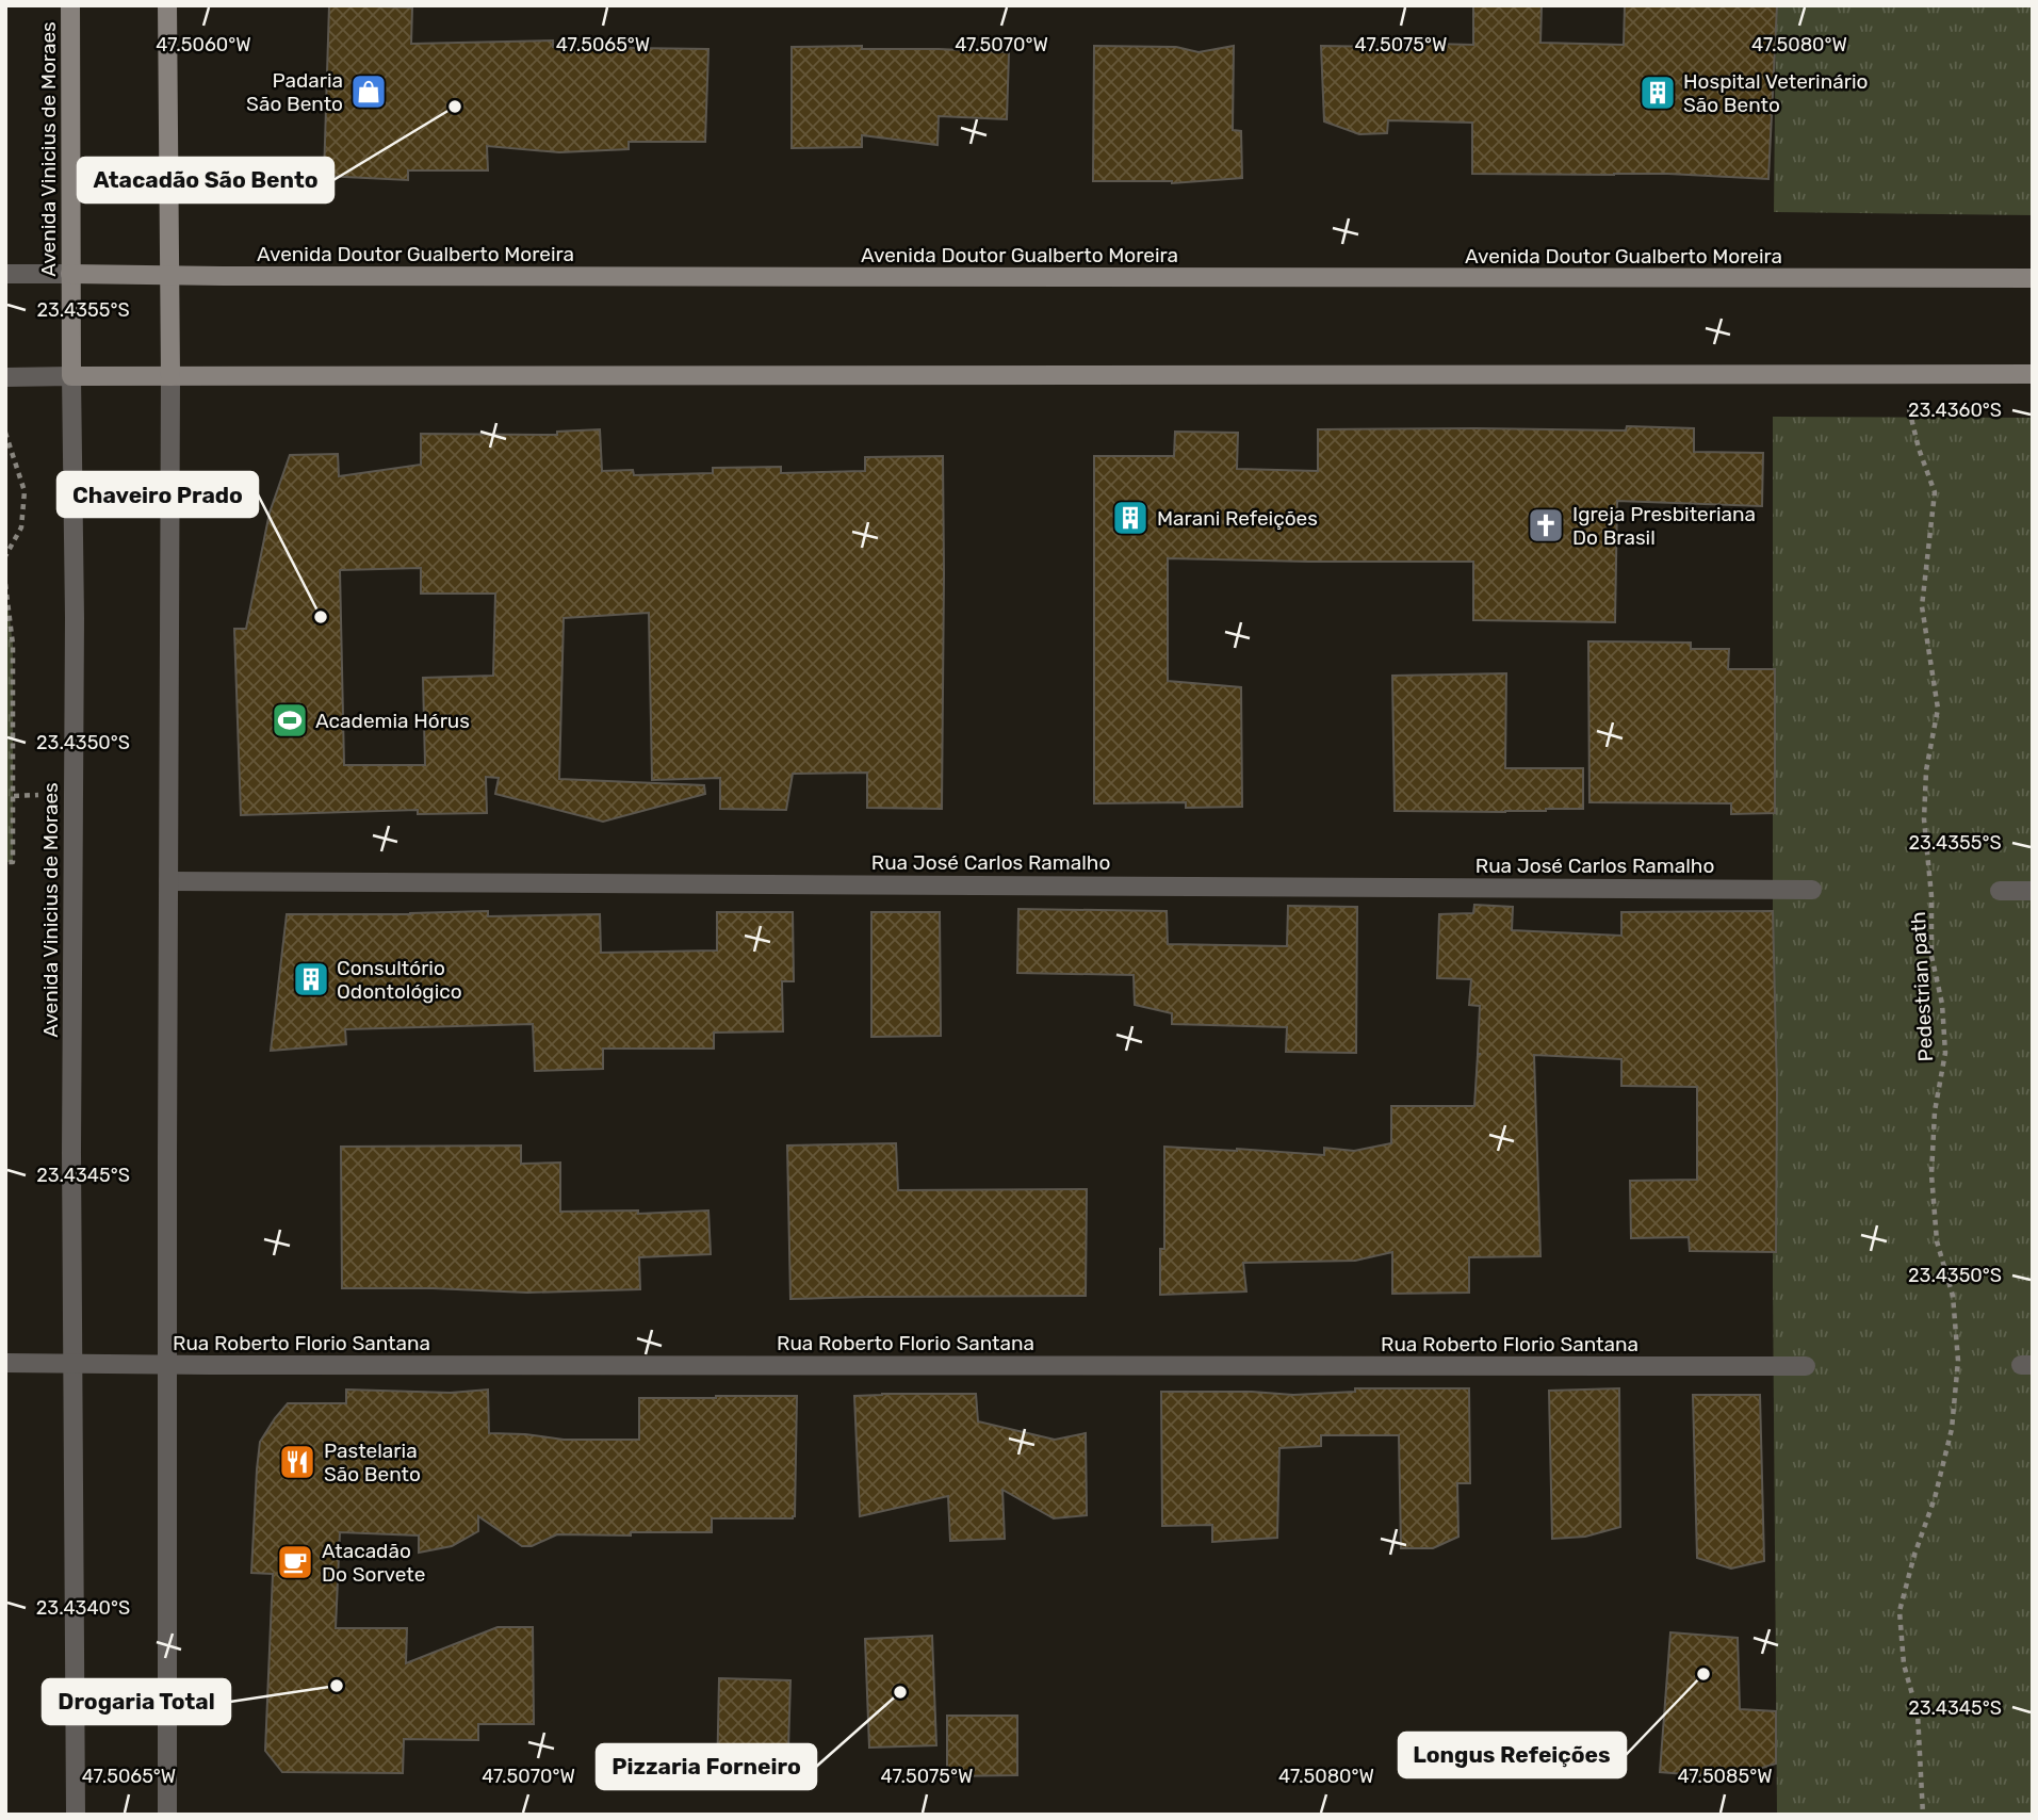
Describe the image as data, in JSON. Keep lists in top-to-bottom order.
{
  "streets": {
    "main road": ["Avenida Vinicius de Moraes", "Avenida Doutor Gualberto Moreira"],
    "street": ["Rua José Carlos Ramalho", "Rua Roberto Florio Santana"],
    "path": ["Pedestrian path"]
  },
  "crossings": [
    ["Avenida Vinicius de Moraes", "Avenida Doutor Gualberto Moreira"],
    ["Avenida Vinicius de Moraes", "Rua Roberto Florio Santana"]
  ],
  "places": {
    "shop": ["Padaria São Bento"],
    "building": ["Hospital Veterinário São Bento", "Marani Refeições", "Consultório Odontológico"],
    "other": [
      "Atacadão São Bento",
      "Chaveiro Prado",
      "Longus Refeições",
      "Drogaria Total",
      "Pizzaria Forneiro"
    ],
    "church": ["Igreja Presbiteriana Do Brasil"],
    "sports": ["Academia Hórus"],
    "restaurant": ["Pastelaria São Bento"],
    "cafe": ["Atacadão Do Sorvete"]
  },
  "coordinates": [
    "47.5060°W",
    "47.5065°W",
    "47.5070°W",
    "47.5075°W",
    "47.5080°W",
    "23.4355°S",
    "23.4360°S",
    "23.4350°S",
    "23.4345°S",
    "23.4340°S",
    "47.5085°W"
  ]
}
